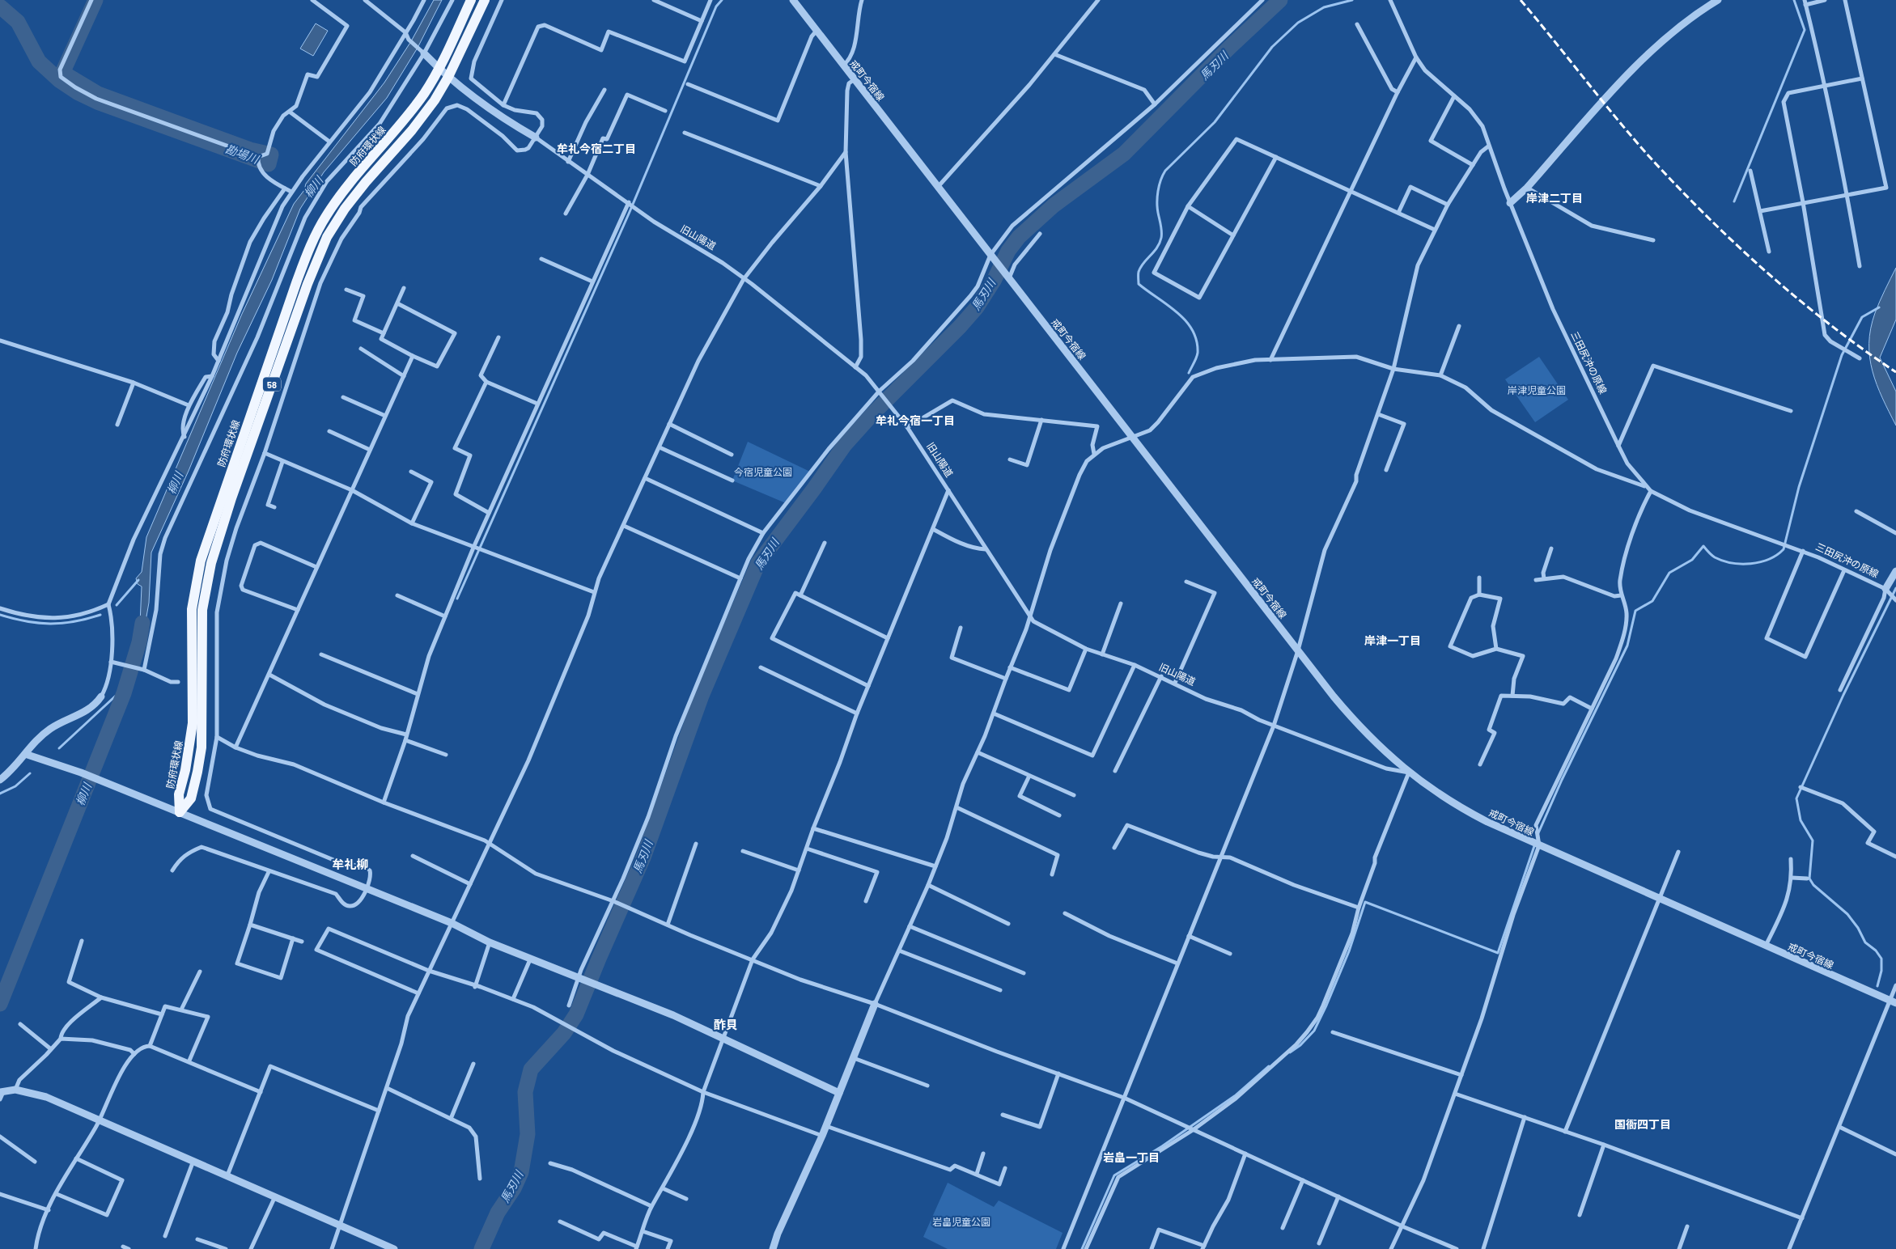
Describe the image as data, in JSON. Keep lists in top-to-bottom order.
{
  "streets": {
    "main road": ["防府環状線", "58"],
    "street": ["戒町今宿線", "旧山陽道", "三田尻沖の原線"]
  },
  "crossings": [
    ["戒町今宿線", "旧山陽道"],
    ["防府環状線", "旧山陽道"],
    ["防府環状線", "58"],
    ["旧山陽道", "58"]
  ],
  "districts": [
    "牟礼今宿二丁目",
    "岸津二丁目",
    "牟礼今宿一丁目",
    "岸津一丁目",
    "牟礼柳",
    "酢貝",
    "国衙四丁目",
    "岩畠一丁目"
  ],
  "water": ["馬刃川", "勘場川", "柳川"],
  "parks": ["岸津児童公園", "今宿児童公園", "岩畠児童公園"]
}
